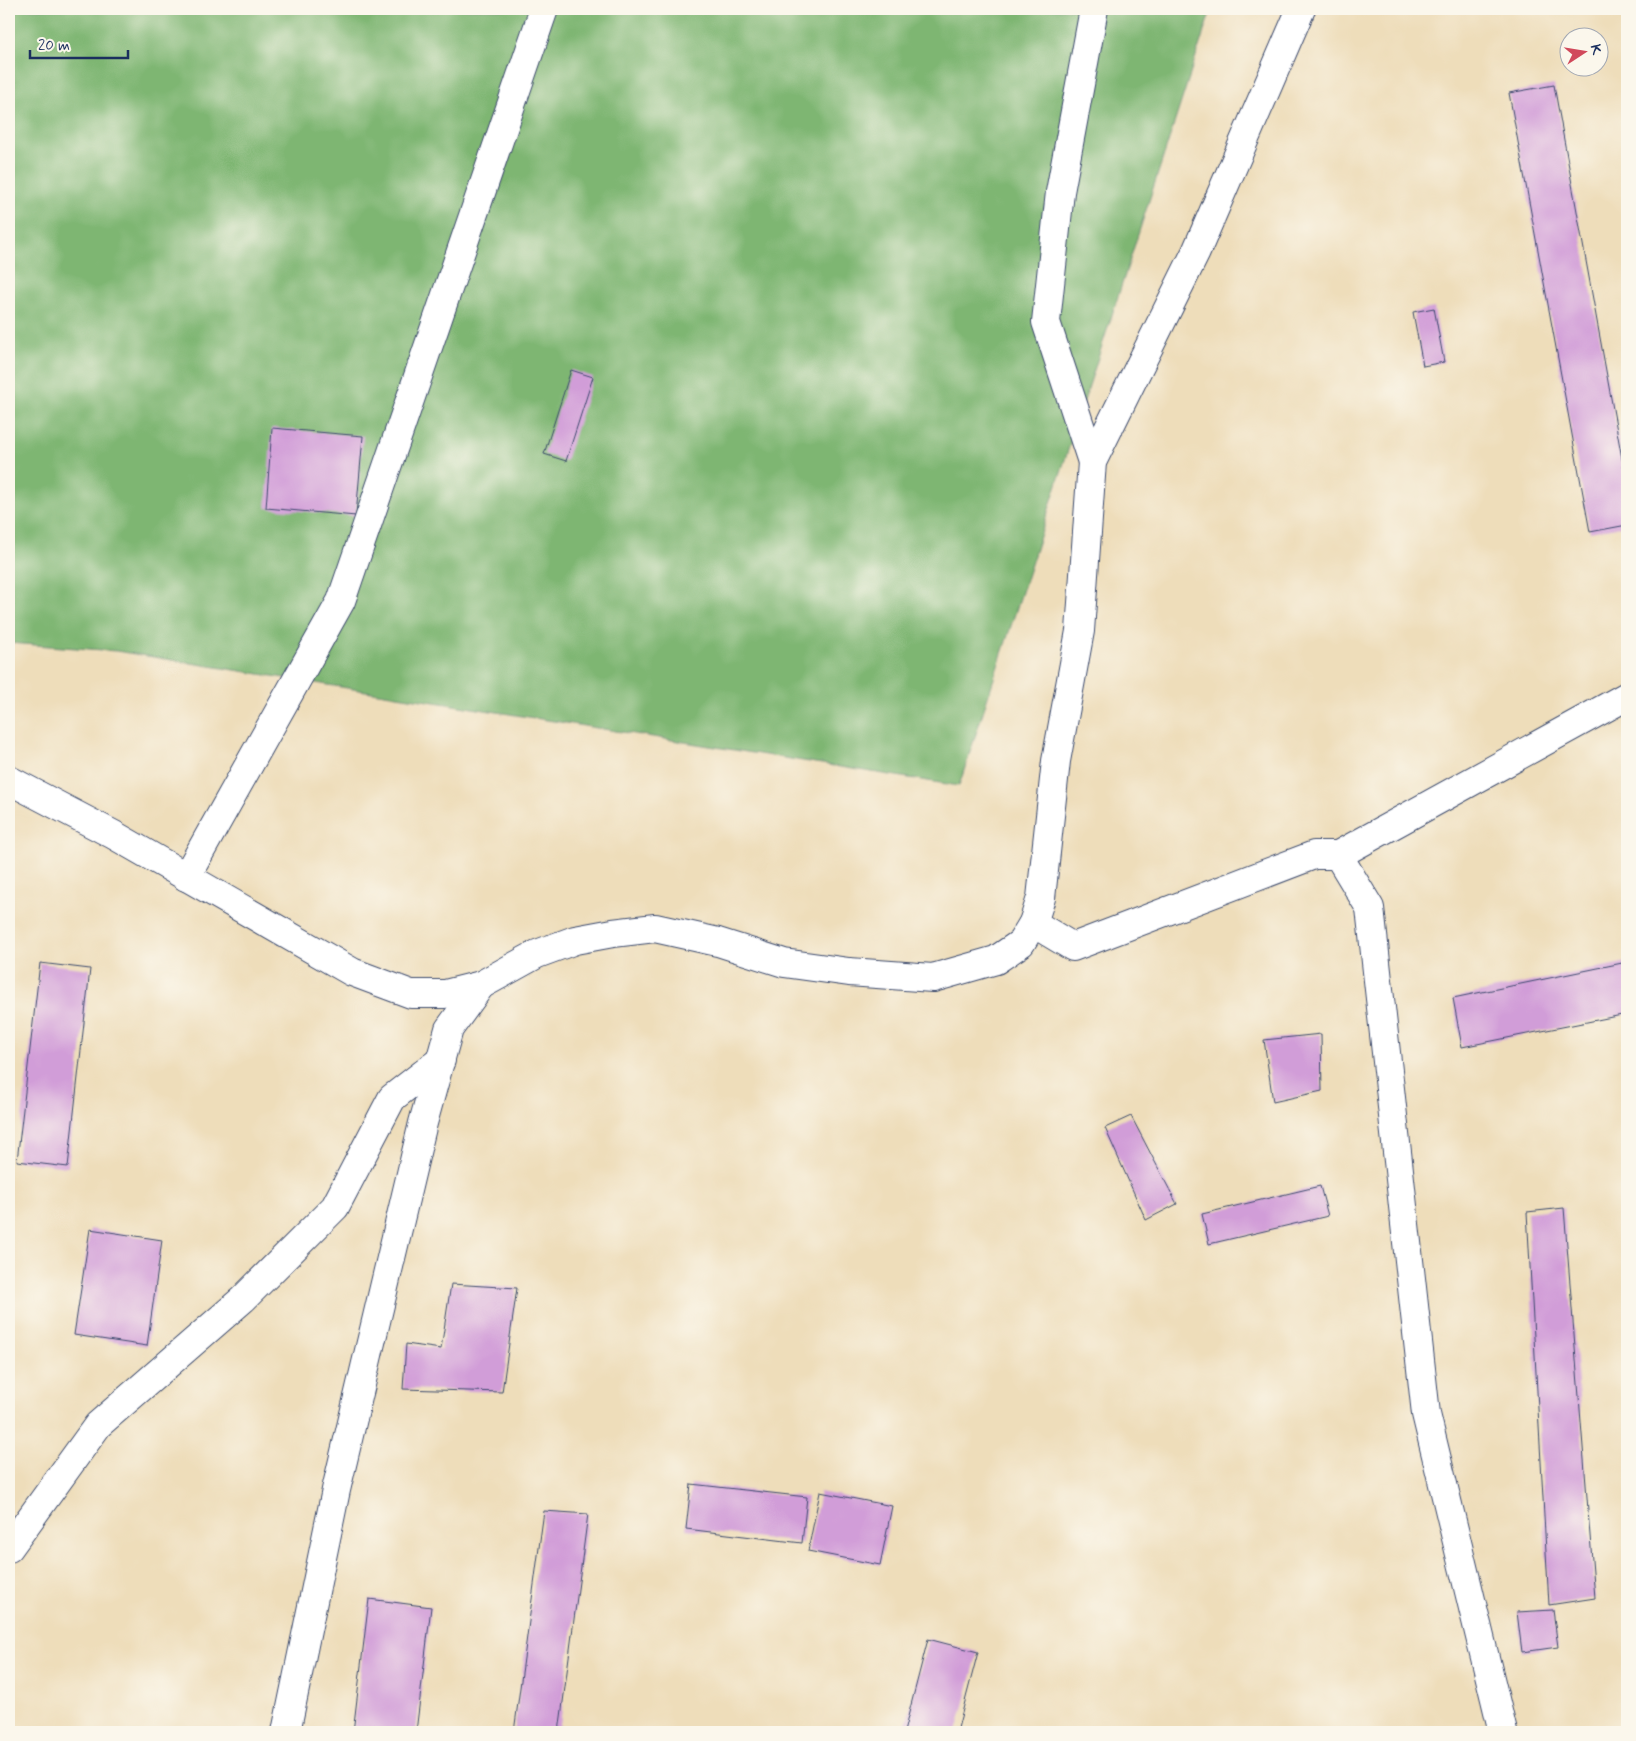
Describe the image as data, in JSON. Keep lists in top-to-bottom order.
{
  "scale_bar": "20 m",
  "north": "right"
}
